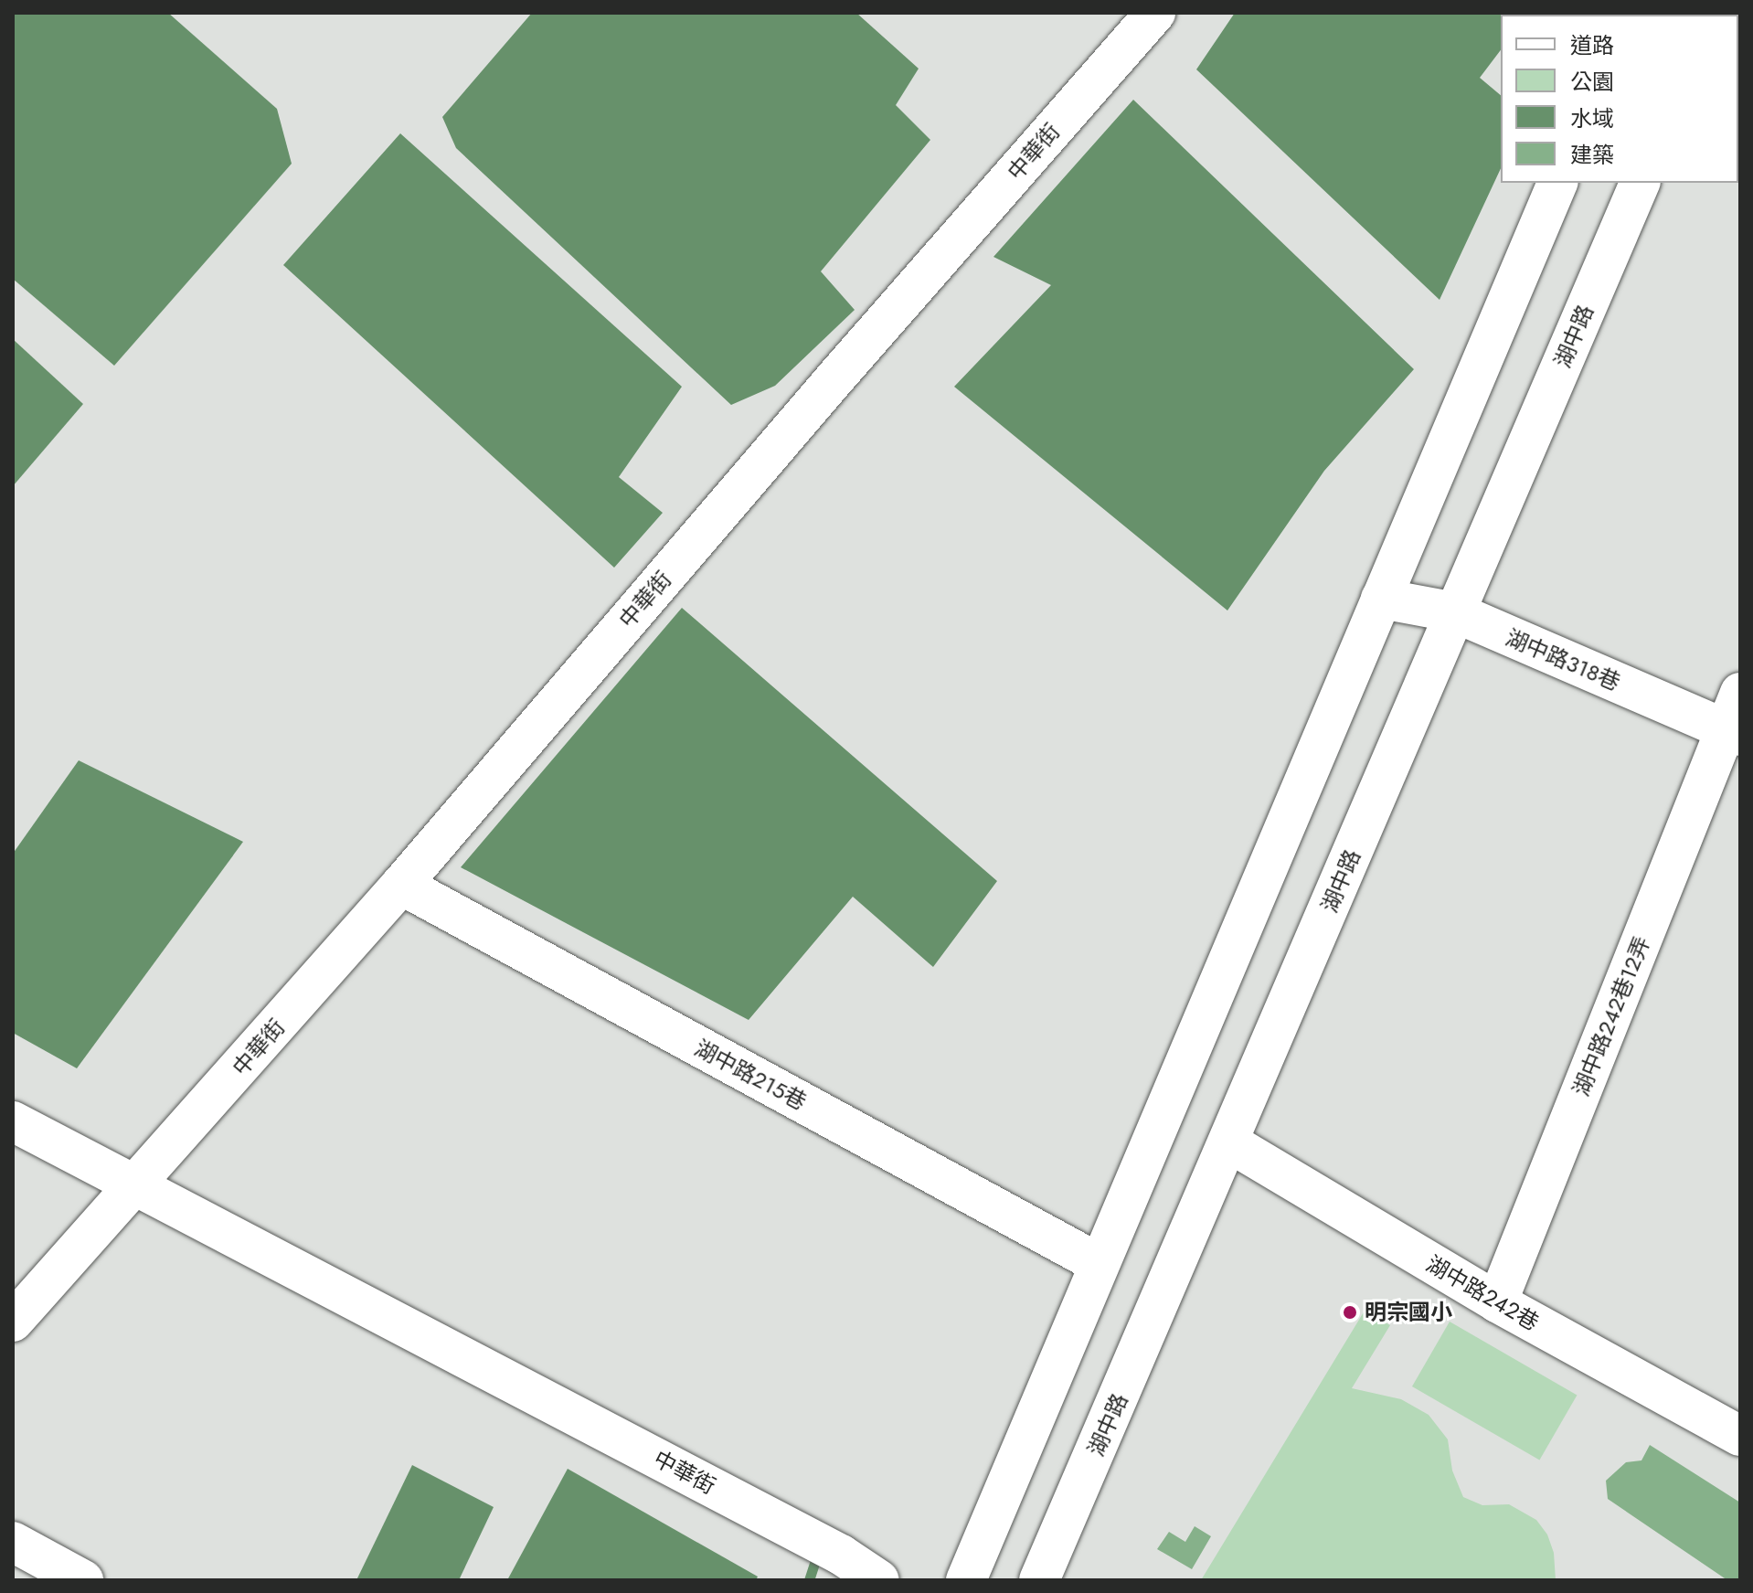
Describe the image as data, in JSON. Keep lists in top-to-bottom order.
{
  "streets": {
    "street": [
      "中華街",
      "湖中路",
      "湖中路318巷",
      "湖中路242巷12弄",
      "湖中路215巷",
      "湖中路242巷"
    ]
  },
  "crossings": [
    ["中華街", "湖中路215巷"],
    ["湖中路", "湖中路318巷"],
    ["湖中路", "湖中路242巷"],
    ["湖中路318巷", "湖中路242巷12弄"],
    ["湖中路242巷12弄", "湖中路242巷"]
  ],
  "places": ["明宗國小"],
  "legend": [
    "道路",
    "公園",
    "水域",
    "建築"
  ]
}
